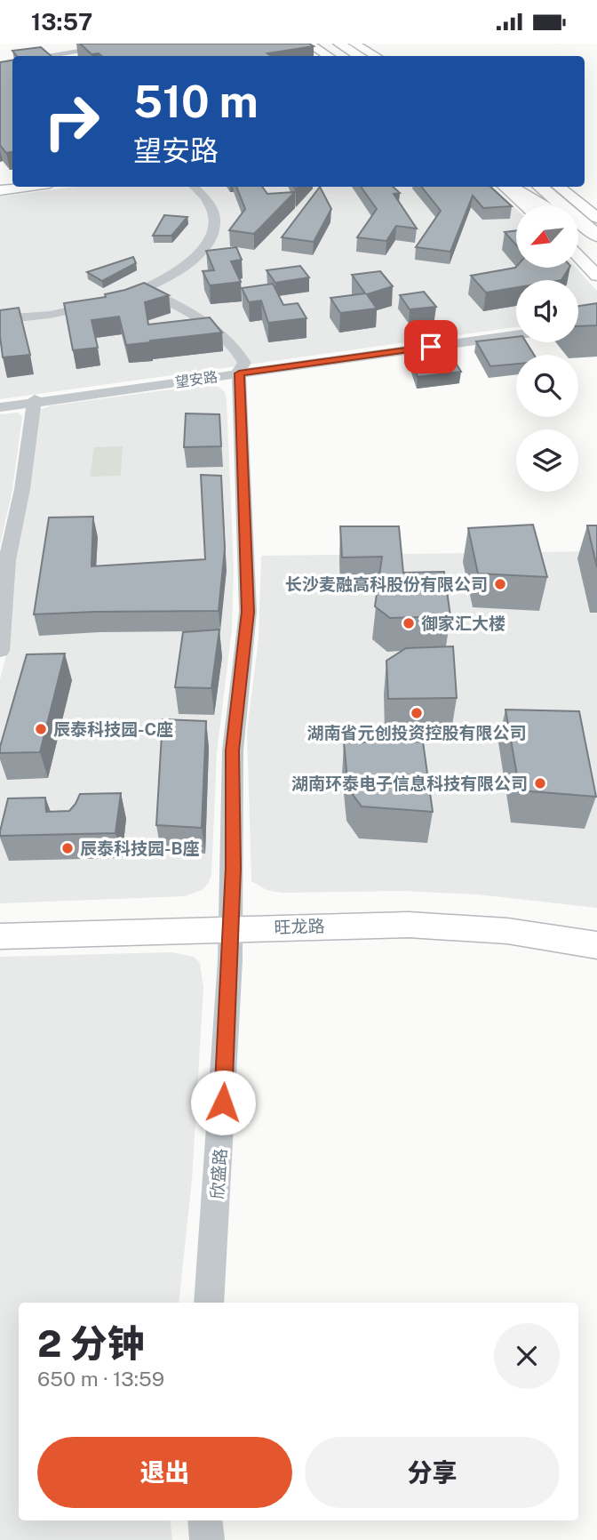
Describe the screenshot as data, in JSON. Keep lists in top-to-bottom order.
{
  "streets": {
    "main road": ["旺龙路"],
    "street": ["望安路", "欣盛路"]
  },
  "crossings": [
    ["望安路", "欣盛路"],
    ["旺龙路", "欣盛路"]
  ],
  "places": [
    "长沙麦融高科股份有限公司",
    "御家汇大楼",
    "湖南省元创投资控股有限公司",
    "辰泰科技园-C座",
    "湖南环泰电子信息科技有限公司",
    "辰泰科技园-B座"
  ],
  "north": "bottom left",
  "page": {
    "status": "13:57",
    "turn": ["510 m", "望安路"],
    "heading": ["2 分钟", "650 m · 13:59"],
    "buttons": ["退出", "分享"]
  }
}
